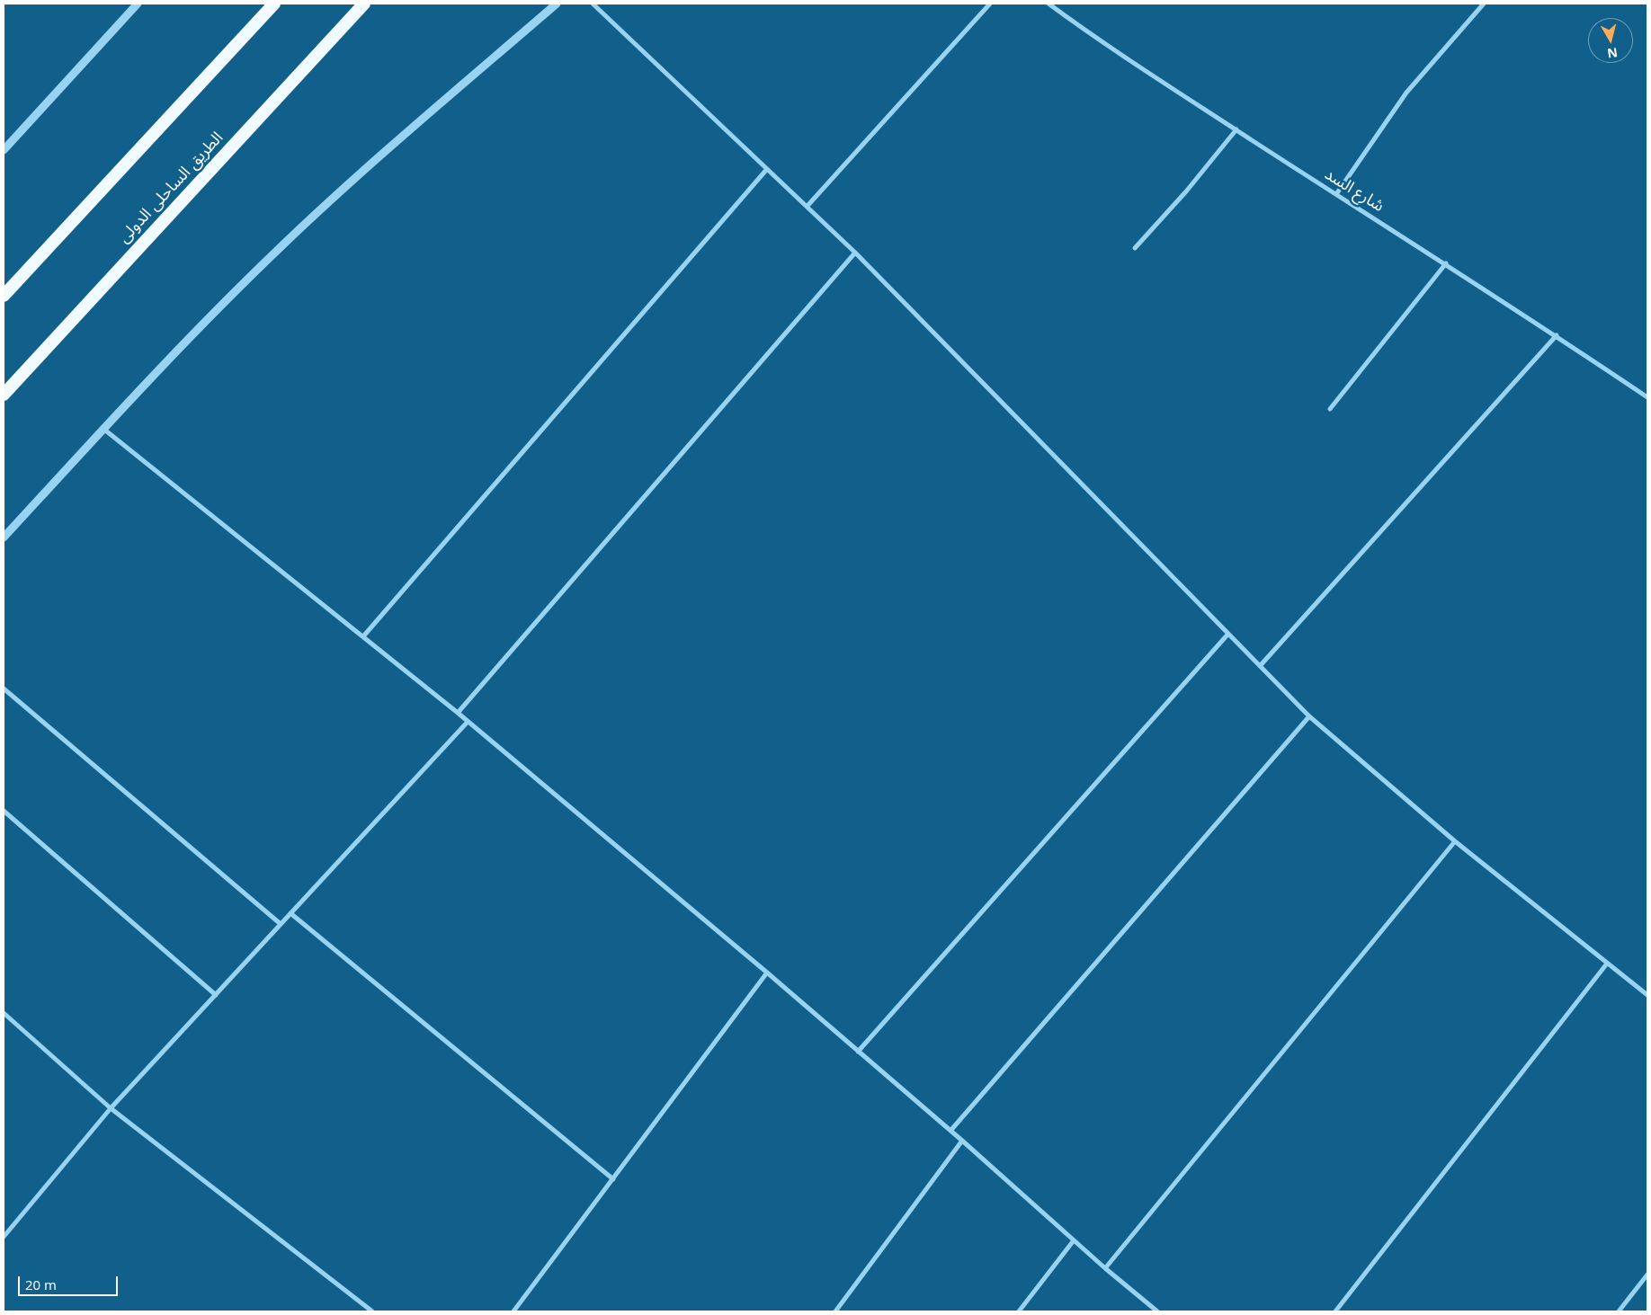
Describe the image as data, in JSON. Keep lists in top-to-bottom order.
{
  "streets": {
    "highway": ["الطريق الساحلى الدولى"],
    "street": ["شارع السد"]
  },
  "scale_bar": "20 m",
  "north": "bottom"
}
